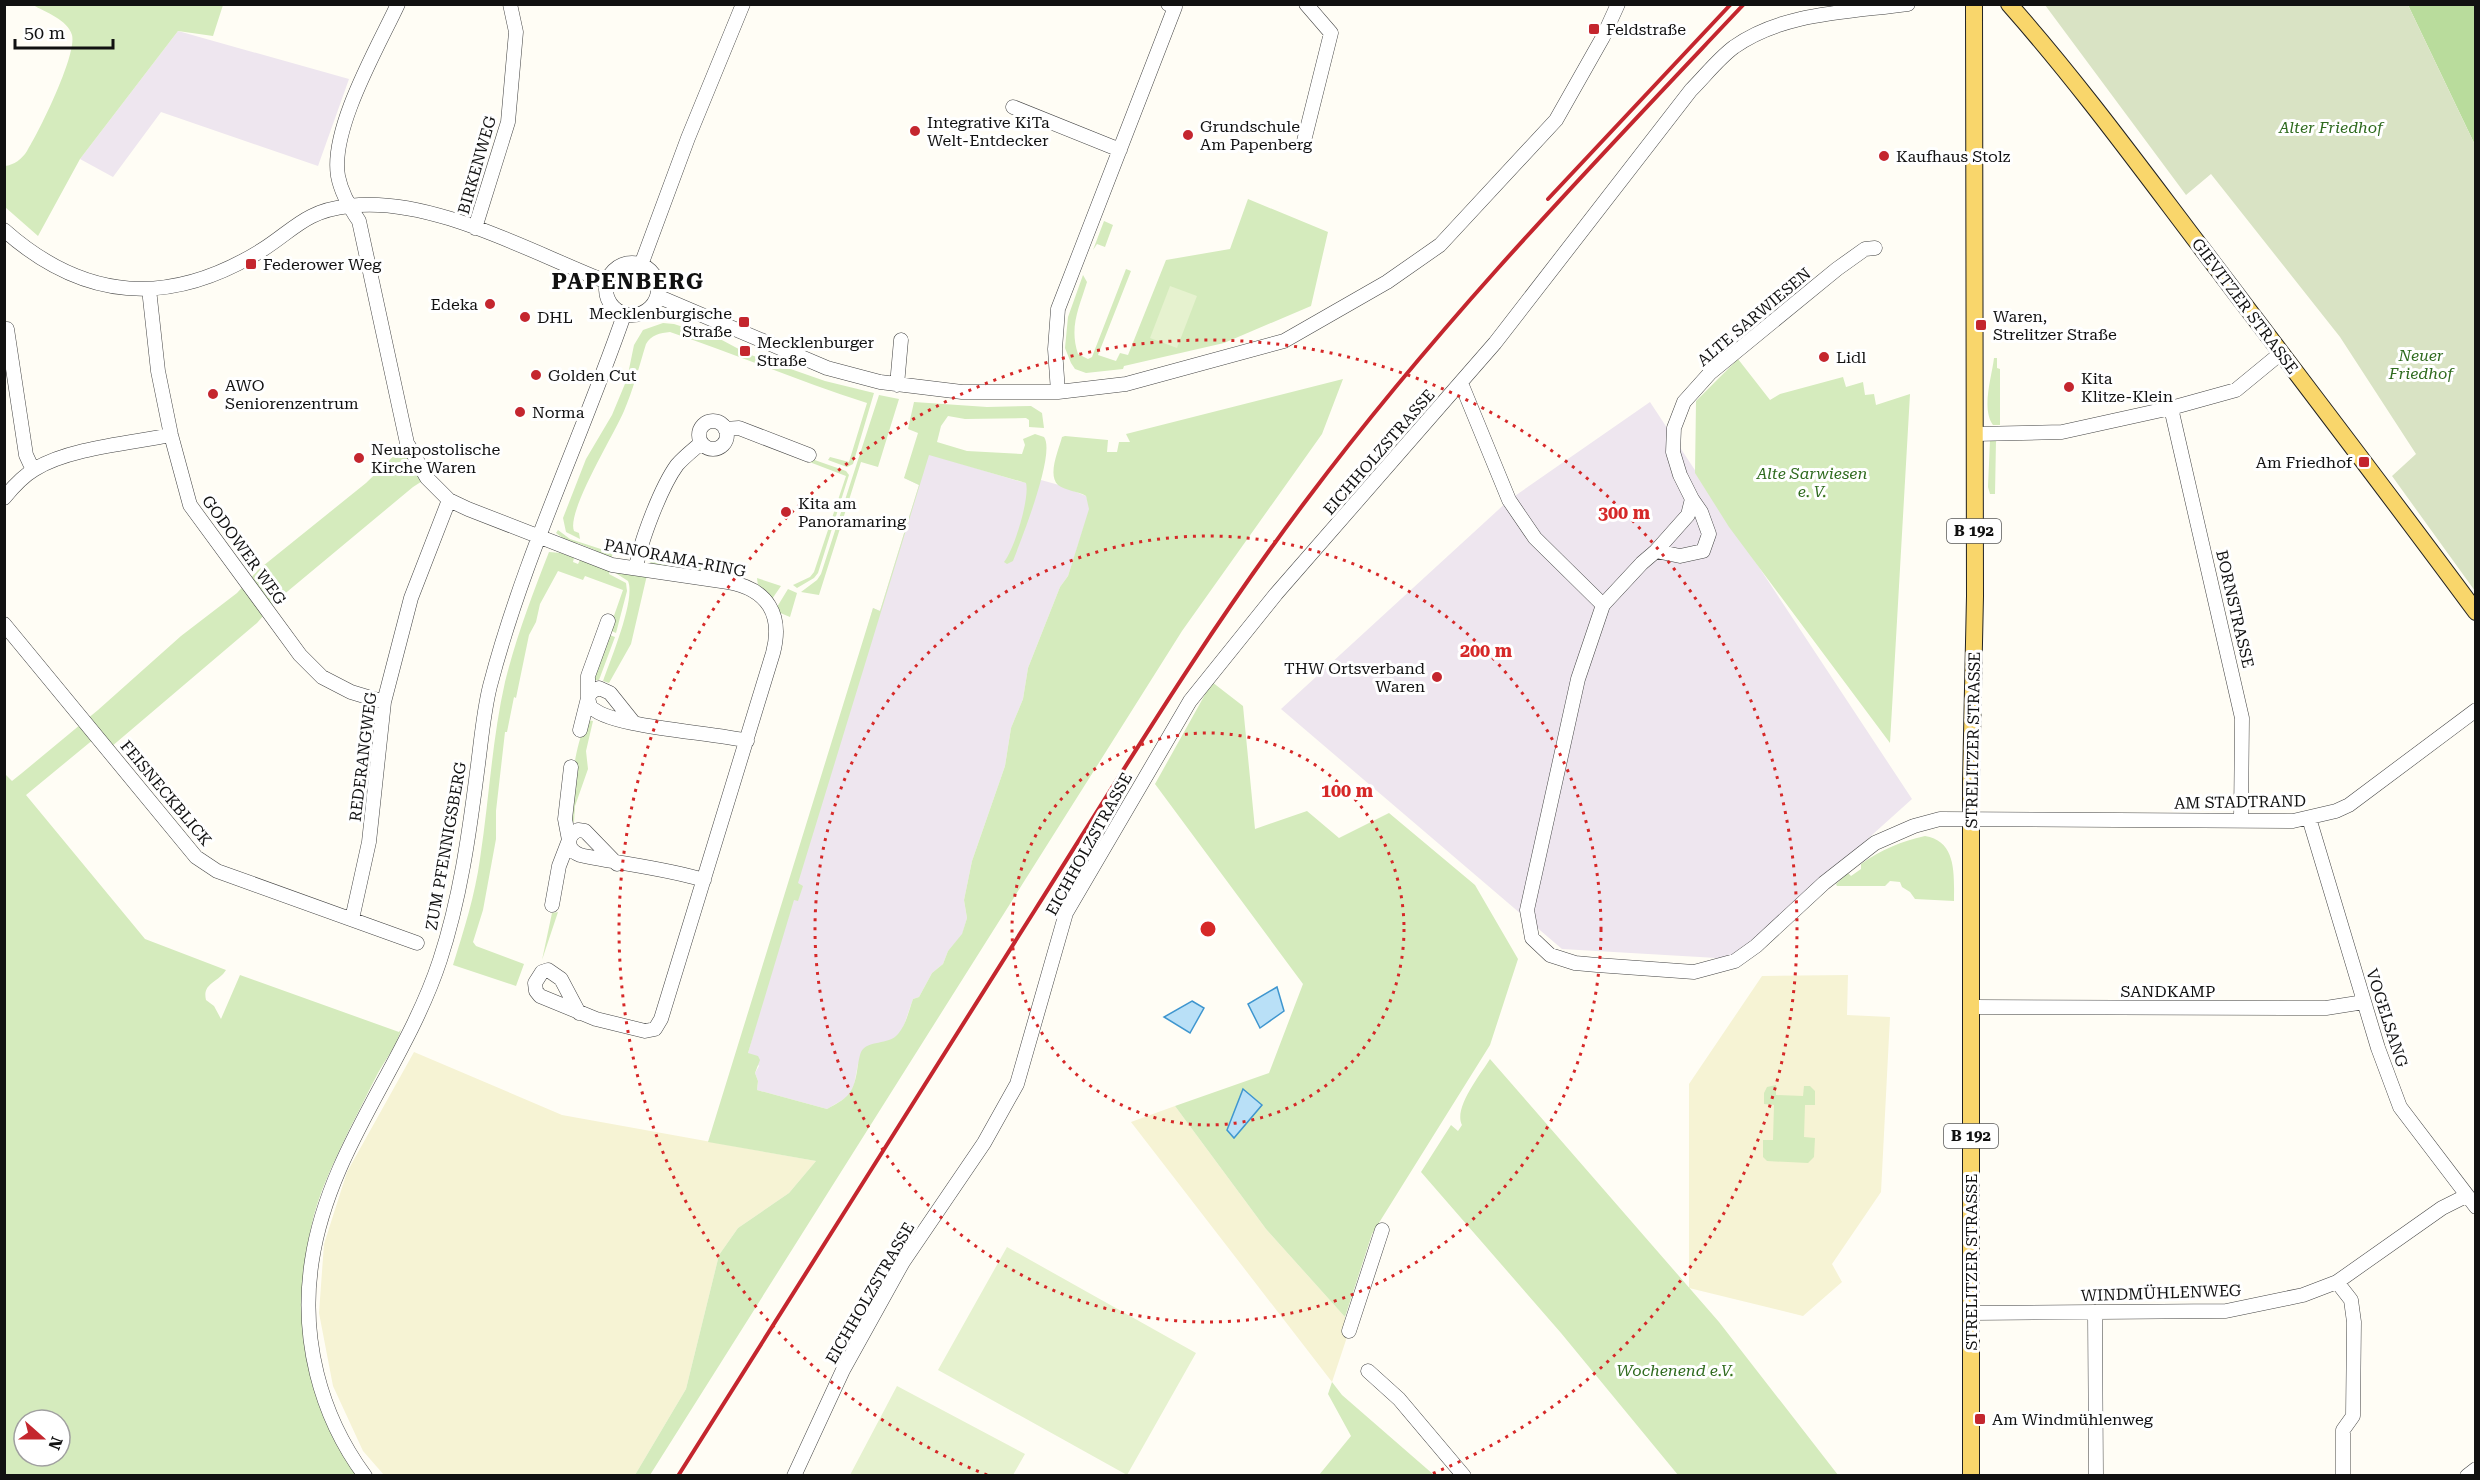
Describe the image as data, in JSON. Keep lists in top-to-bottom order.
{
  "streets": {
    "main road": ["GIEVITZER STRASSE", "B 192", "STRELITZER STRASSE"],
    "street": [
      "BIRKENWEG",
      "ALTE SARWIESEN",
      "EICHHOLZSTRASSE",
      "GODOWER WEG",
      "PANORAMA-RING",
      "BORNSTRASSE",
      "REDERANGWEG",
      "FEISNECKBLICK",
      "AM STADTRAND",
      "ZUM PFENNIGSBERG",
      "SANDKAMP",
      "VOGELSANG",
      "WINDMÜHLENWEG"
    ]
  },
  "crossings": [
    ["GODOWER WEG", "REDERANGWEG"],
    ["PANORAMA-RING", "REDERANGWEG"],
    ["PANORAMA-RING", "ZUM PFENNIGSBERG"],
    ["BORNSTRASSE", "AM STADTRAND"],
    ["STRELITZER STRASSE", "AM STADTRAND"],
    ["STRELITZER STRASSE", "SANDKAMP"],
    ["STRELITZER STRASSE", "WINDMÜHLENWEG"],
    ["REDERANGWEG", "FEISNECKBLICK"],
    ["AM STADTRAND", "VOGELSANG"],
    ["SANDKAMP", "VOGELSANG"],
    ["VOGELSANG", "WINDMÜHLENWEG"]
  ],
  "districts": ["PAPENBERG"],
  "parks": [
    "Alter Friedhof",
    "Neuer Friedhof",
    "Alte Sarwiesen e. V.",
    "Wochenend e.V."
  ],
  "places": {
    "transit": [
      "Feldstraße",
      "Federower Weg",
      "Mecklenburgische Straße",
      "Waren, Strelitzer Straße",
      "Mecklenburger Straße",
      "Am Friedhof",
      "Am Windmühlenweg"
    ],
    "other": [
      "Integrative KiTa Welt-Entdecker",
      "Grundschule Am Papenberg",
      "Kaufhaus Stolz",
      "Edeka",
      "DHL",
      "Lidl",
      "Golden Cut",
      "Kita Klitze-Klein",
      "AWO Seniorenzentrum",
      "Norma",
      "Neuapostolische Kirche Waren",
      "Kita am Panoramaring",
      "THW Ortsverband Waren"
    ]
  },
  "scale_bar": "50 m",
  "north": "right",
  "rings": ["300 m", "200 m", "100 m"]
}
